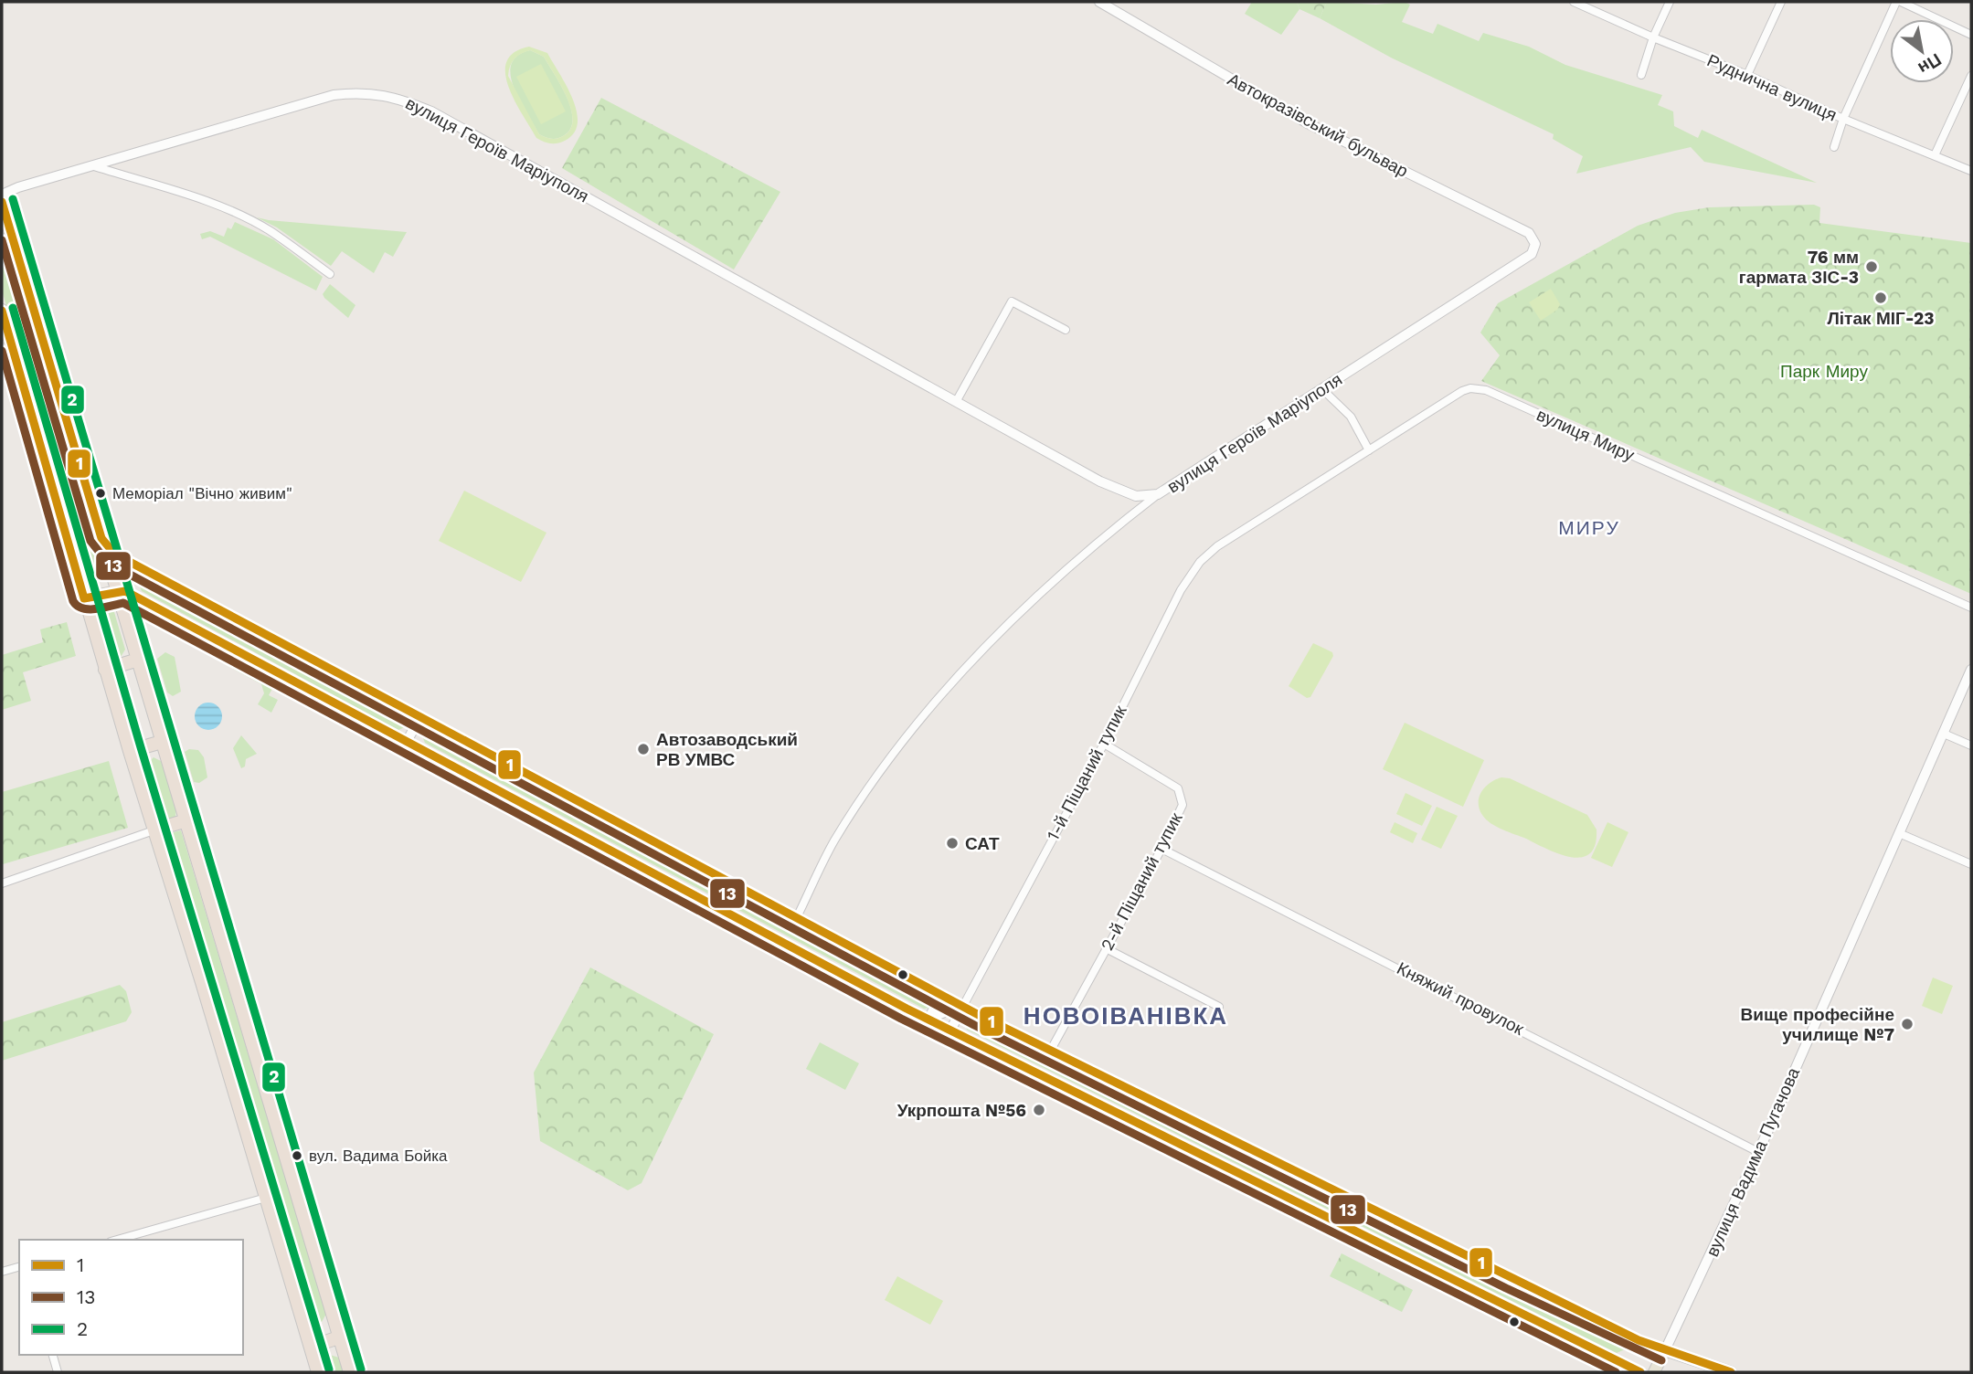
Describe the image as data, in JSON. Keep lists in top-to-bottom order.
{
  "streets": {
    "main road": ["Автокразівський бульвар", "вулиця Героїв Маріуполя", "вулиця Вадима Пугачова"],
    "street": [
      "Руднична вулиця",
      "вулиця Миру",
      "1-й Піщаний тупик",
      "2-й Піщаний тупик",
      "Княжий провулок"
    ]
  },
  "crossings": [
    ["Автокразівський бульвар", "вулиця Героїв Маріуполя"],
    ["вулиця Миру", "1-й Піщаний тупик"],
    ["1-й Піщаний тупик", "2-й Піщаний тупик"],
    ["2-й Піщаний тупик", "Княжий провулок"],
    ["Княжий провулок", "вулиця Вадима Пугачова"]
  ],
  "districts": ["МИРУ", "НОВОІВАНІВКА"],
  "parks": ["Парк Миру"],
  "places": [
    "76 мм гармата ЗІС-3",
    "Літак МІГ-23",
    "Меморіал \"Вічно живим\"",
    "Автозаводський РВ УМВС",
    "САТ",
    "Вище професійне училище №7",
    "Укрпошта №56",
    "вул. Вадима Бойка"
  ],
  "lines": ["transit line 2", "transit line 1", "transit line 13"],
  "legend": ["1", "13", "2"],
  "north": "bottom right"
}
